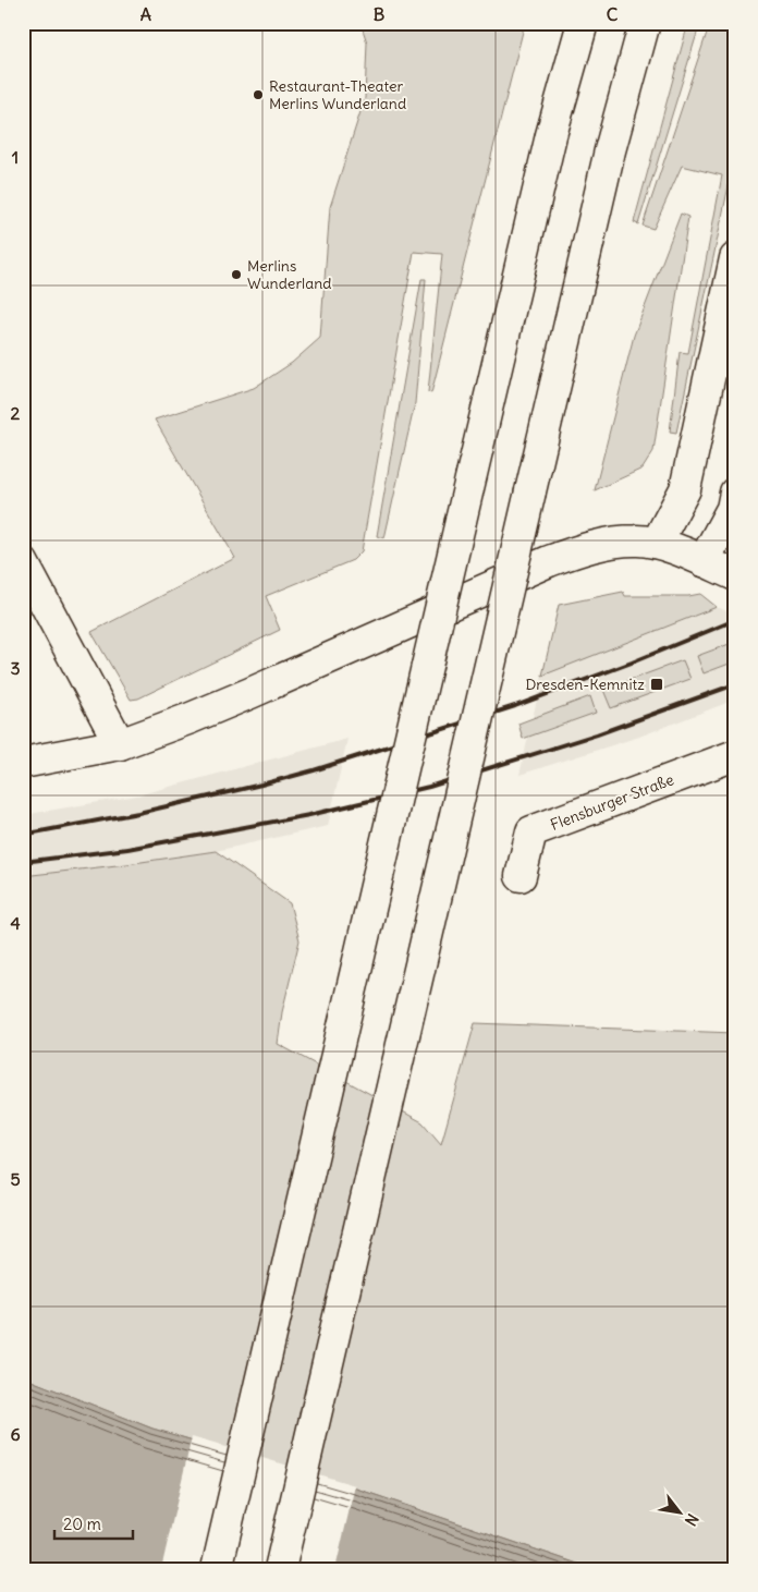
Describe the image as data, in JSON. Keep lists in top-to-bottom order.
{
  "streets": {
    "main road": ["Flensburger Straße"]
  },
  "places": {
    "other": ["Restaurant-Theater Merlins Wunderland", "Merlins Wunderland"],
    "transit": ["Dresden-Kemnitz"]
  },
  "scale_bar": "20 m",
  "north": "bottom right",
  "grid": {
    "columns": ["A", "B", "C"],
    "rows": [
      "1",
      "2",
      "3",
      "4",
      "5",
      "6"
    ]
  }
}
